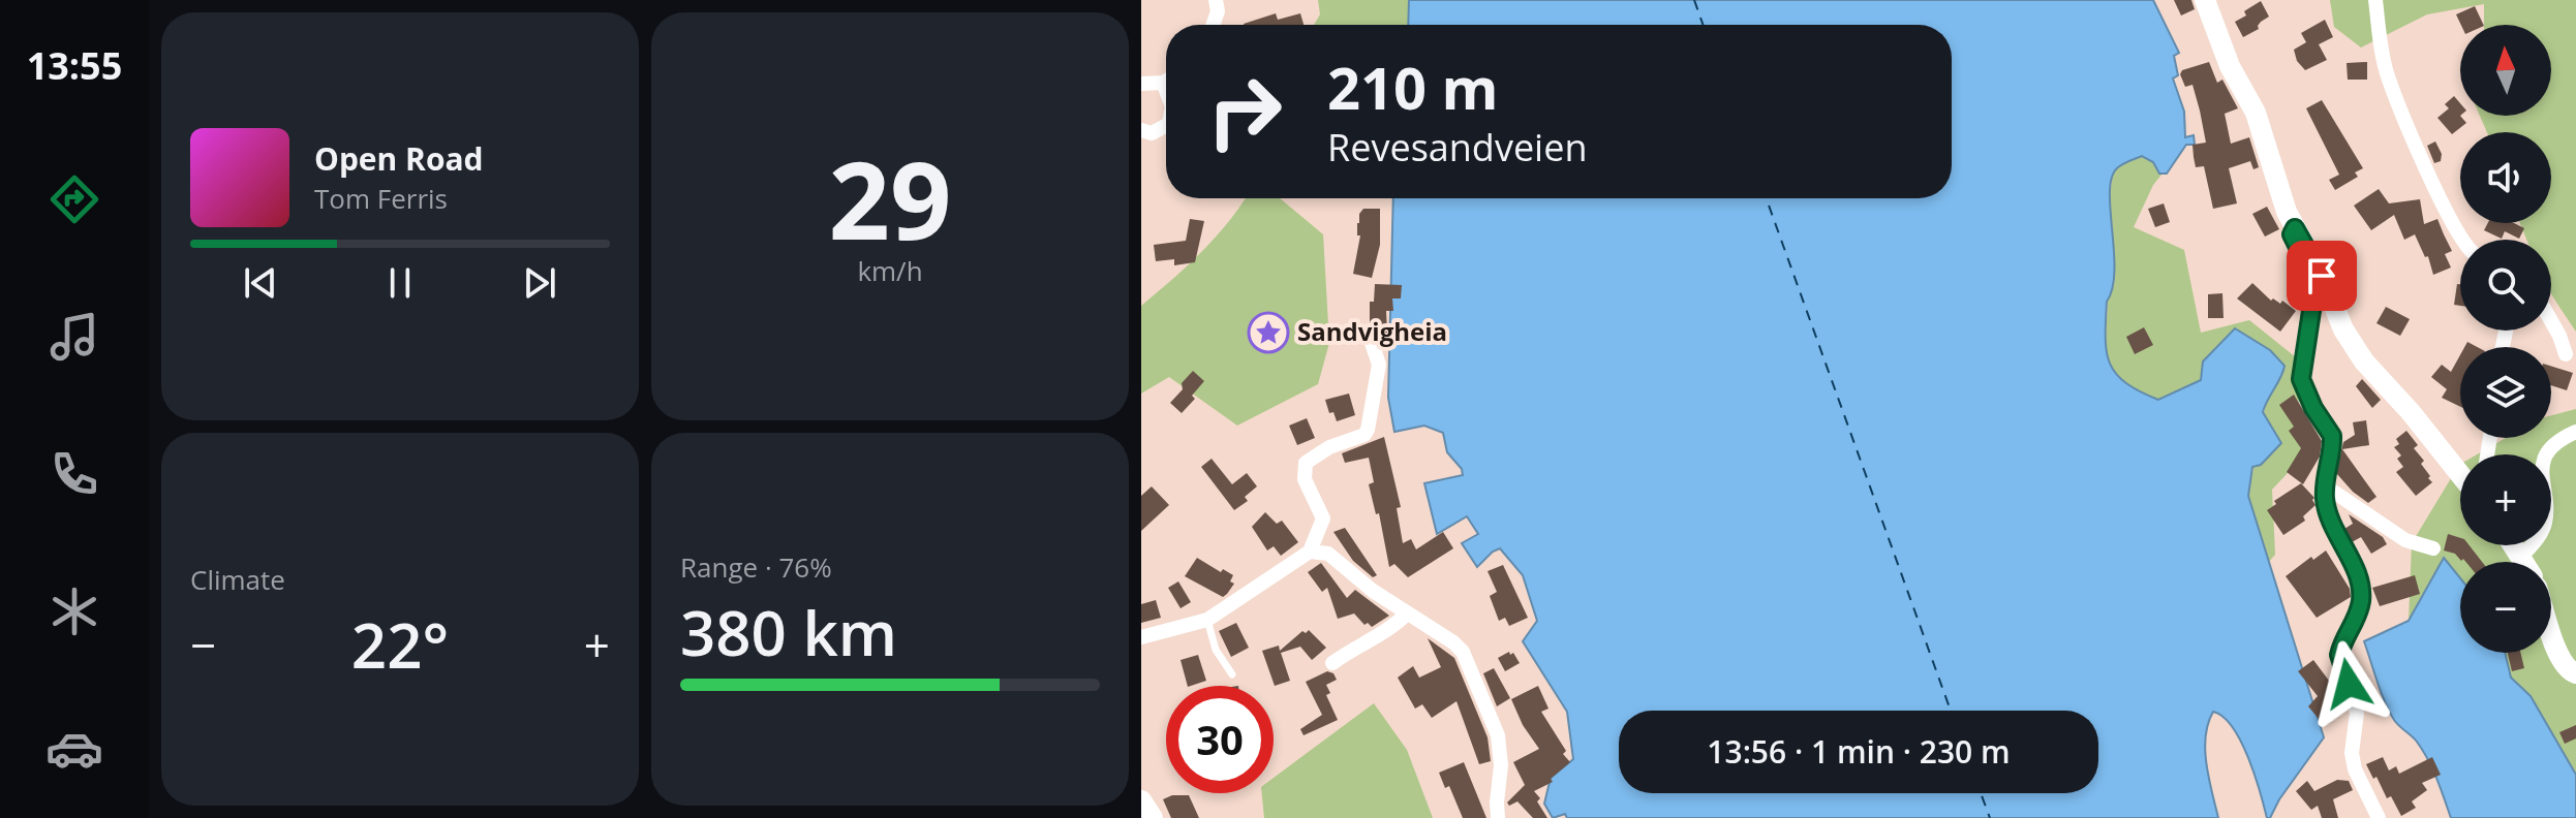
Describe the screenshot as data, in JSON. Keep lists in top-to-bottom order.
{
  "places": {
    "place": ["Sandvigheia"]
  },
  "north": "top",
  "page": {
    "tabs": "13:55",
    "tile": [
      ["29", "km/h"],
      "Climate",
      ["Range · 76%", "380 km"]
    ],
    "map_buttons": ["+", "−"],
    "turn": ["210 m", "Revesandveien"],
    "song": ["Open Road", "Tom Ferris"],
    "heat": ["−", "22°", "+"],
    "limit": "30",
    "trip": "13:56 · 1 min · 230 m"
  }
}
